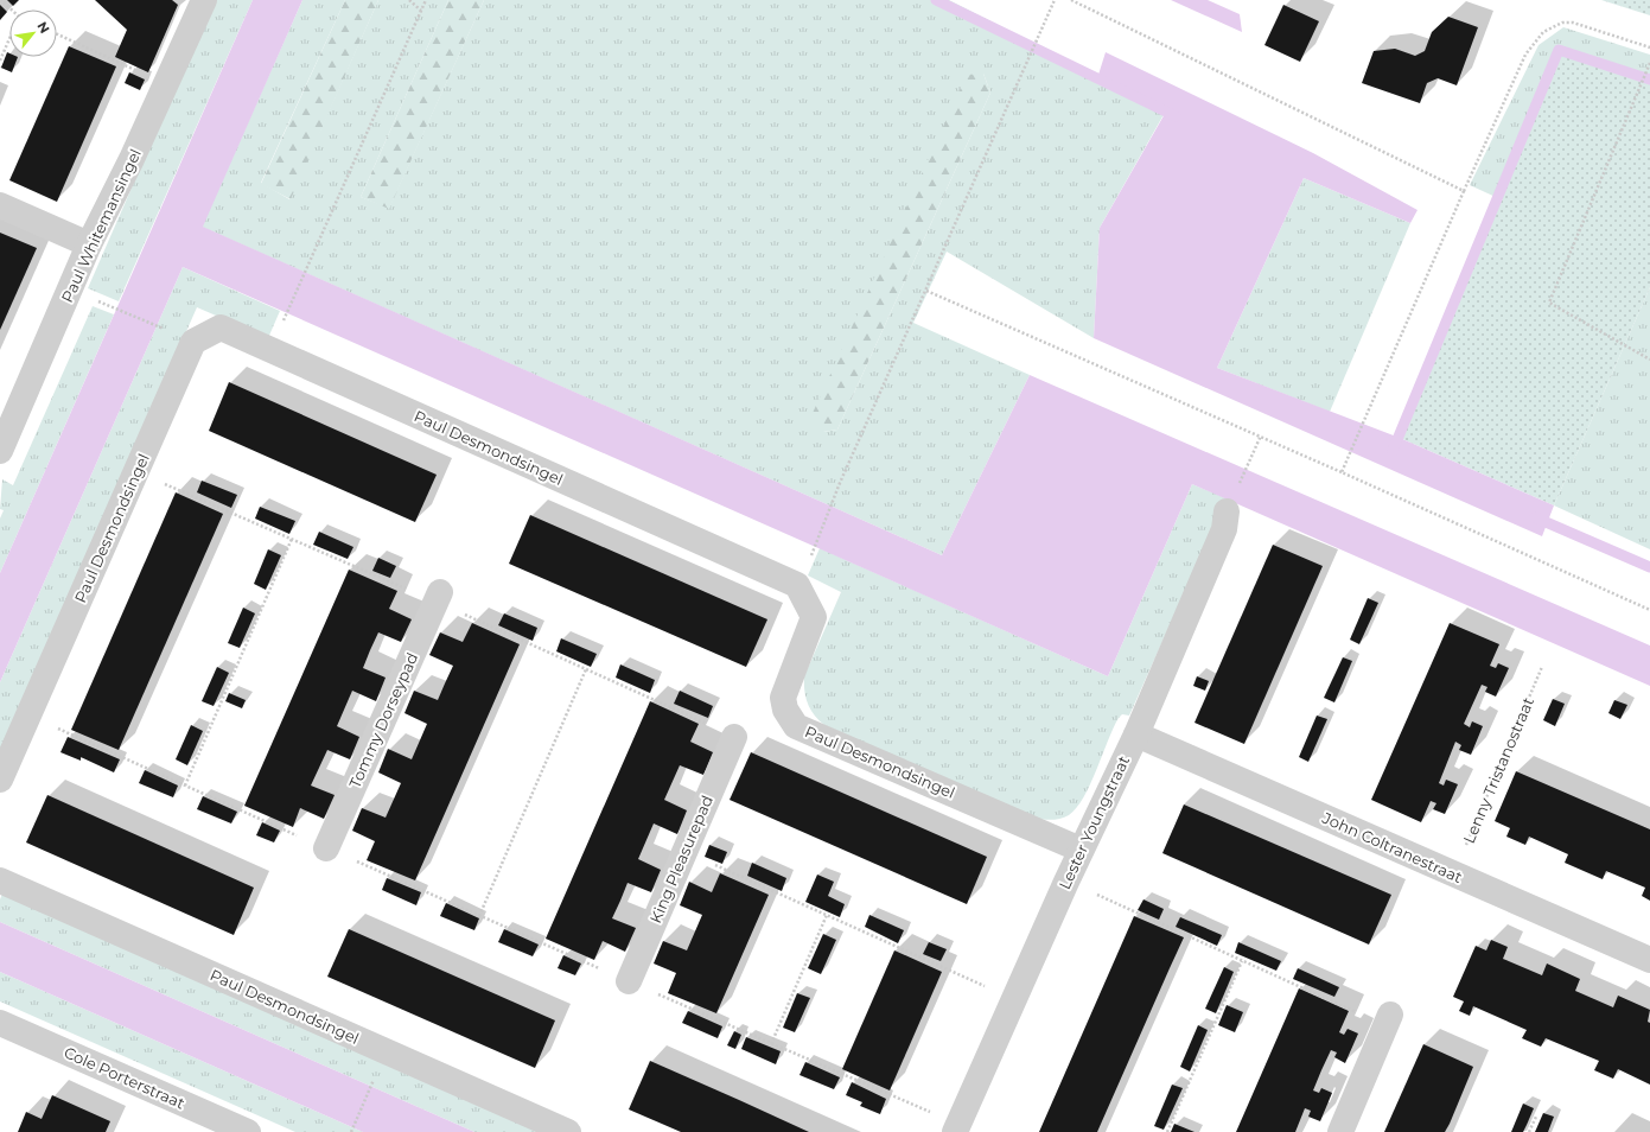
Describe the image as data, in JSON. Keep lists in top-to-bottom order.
{
  "streets": {
    "street": [
      "Paul Whitemansingel",
      "Paul Desmondsingel",
      "Tommy Dorseypad",
      "Lester Youngstraat",
      "John Coltranestraat",
      "King Pleasurepad",
      "Cole Porterstraat"
    ],
    "path": ["Lenny Tristanostraat"]
  },
  "crossings": [
    ["Paul Desmondsingel", "Lester Youngstraat"],
    ["Lenny Tristanostraat", "John Coltranestraat"],
    ["Lester Youngstraat", "John Coltranestraat"]
  ],
  "north": "top right"
}
